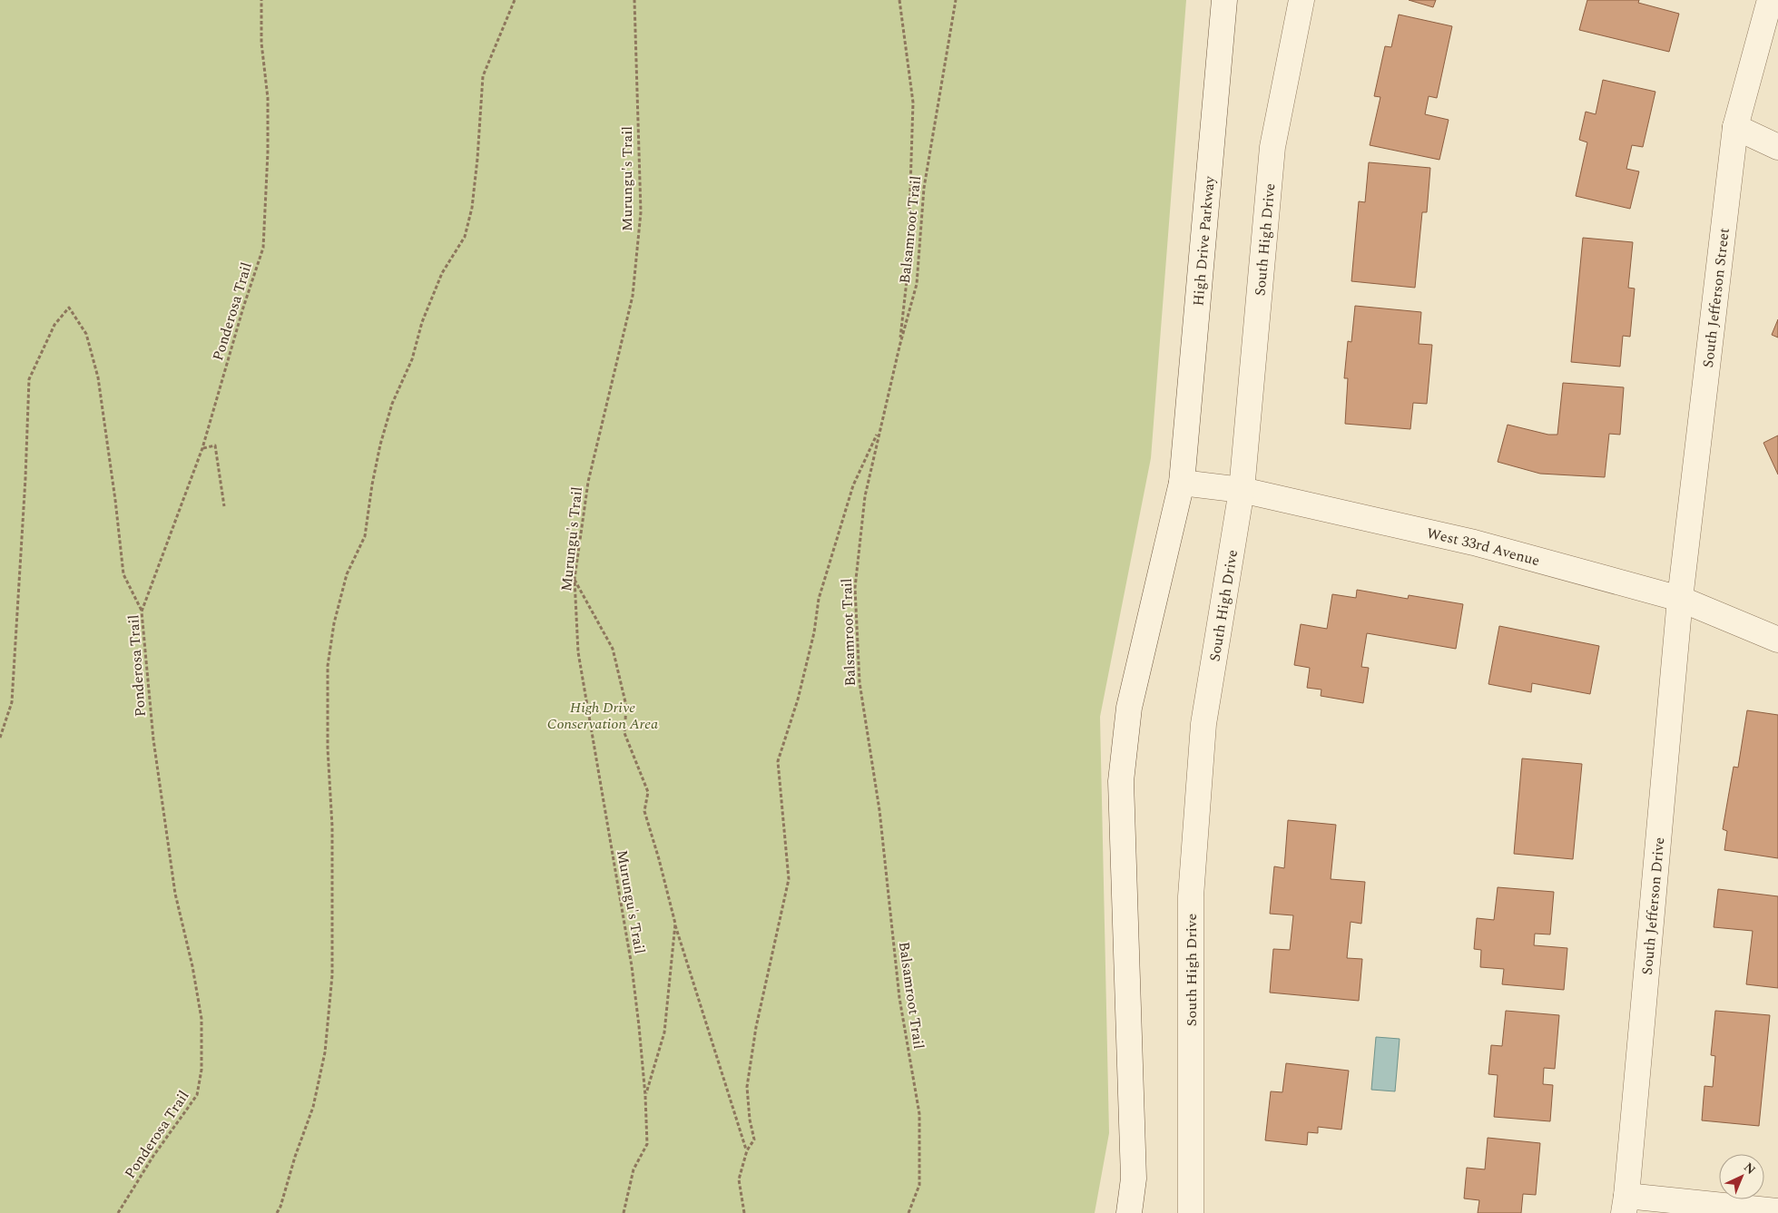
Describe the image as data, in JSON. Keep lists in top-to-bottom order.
{
  "streets": {
    "street": [
      "South High Drive",
      "High Drive Parkway",
      "South Jefferson Street",
      "West 33rd Avenue",
      "South Jefferson Drive"
    ],
    "path": ["Murungu's Trail", "Balsamroot Trail", "Ponderosa Trail"]
  },
  "crossings": [
    ["South High Drive", "West 33rd Avenue"],
    ["High Drive Parkway", "West 33rd Avenue"],
    ["South Jefferson Street", "West 33rd Avenue"],
    ["South Jefferson Street", "South Jefferson Drive"],
    ["West 33rd Avenue", "South Jefferson Drive"]
  ],
  "parks": ["High Drive Conservation Area"],
  "north": "top right"
}
